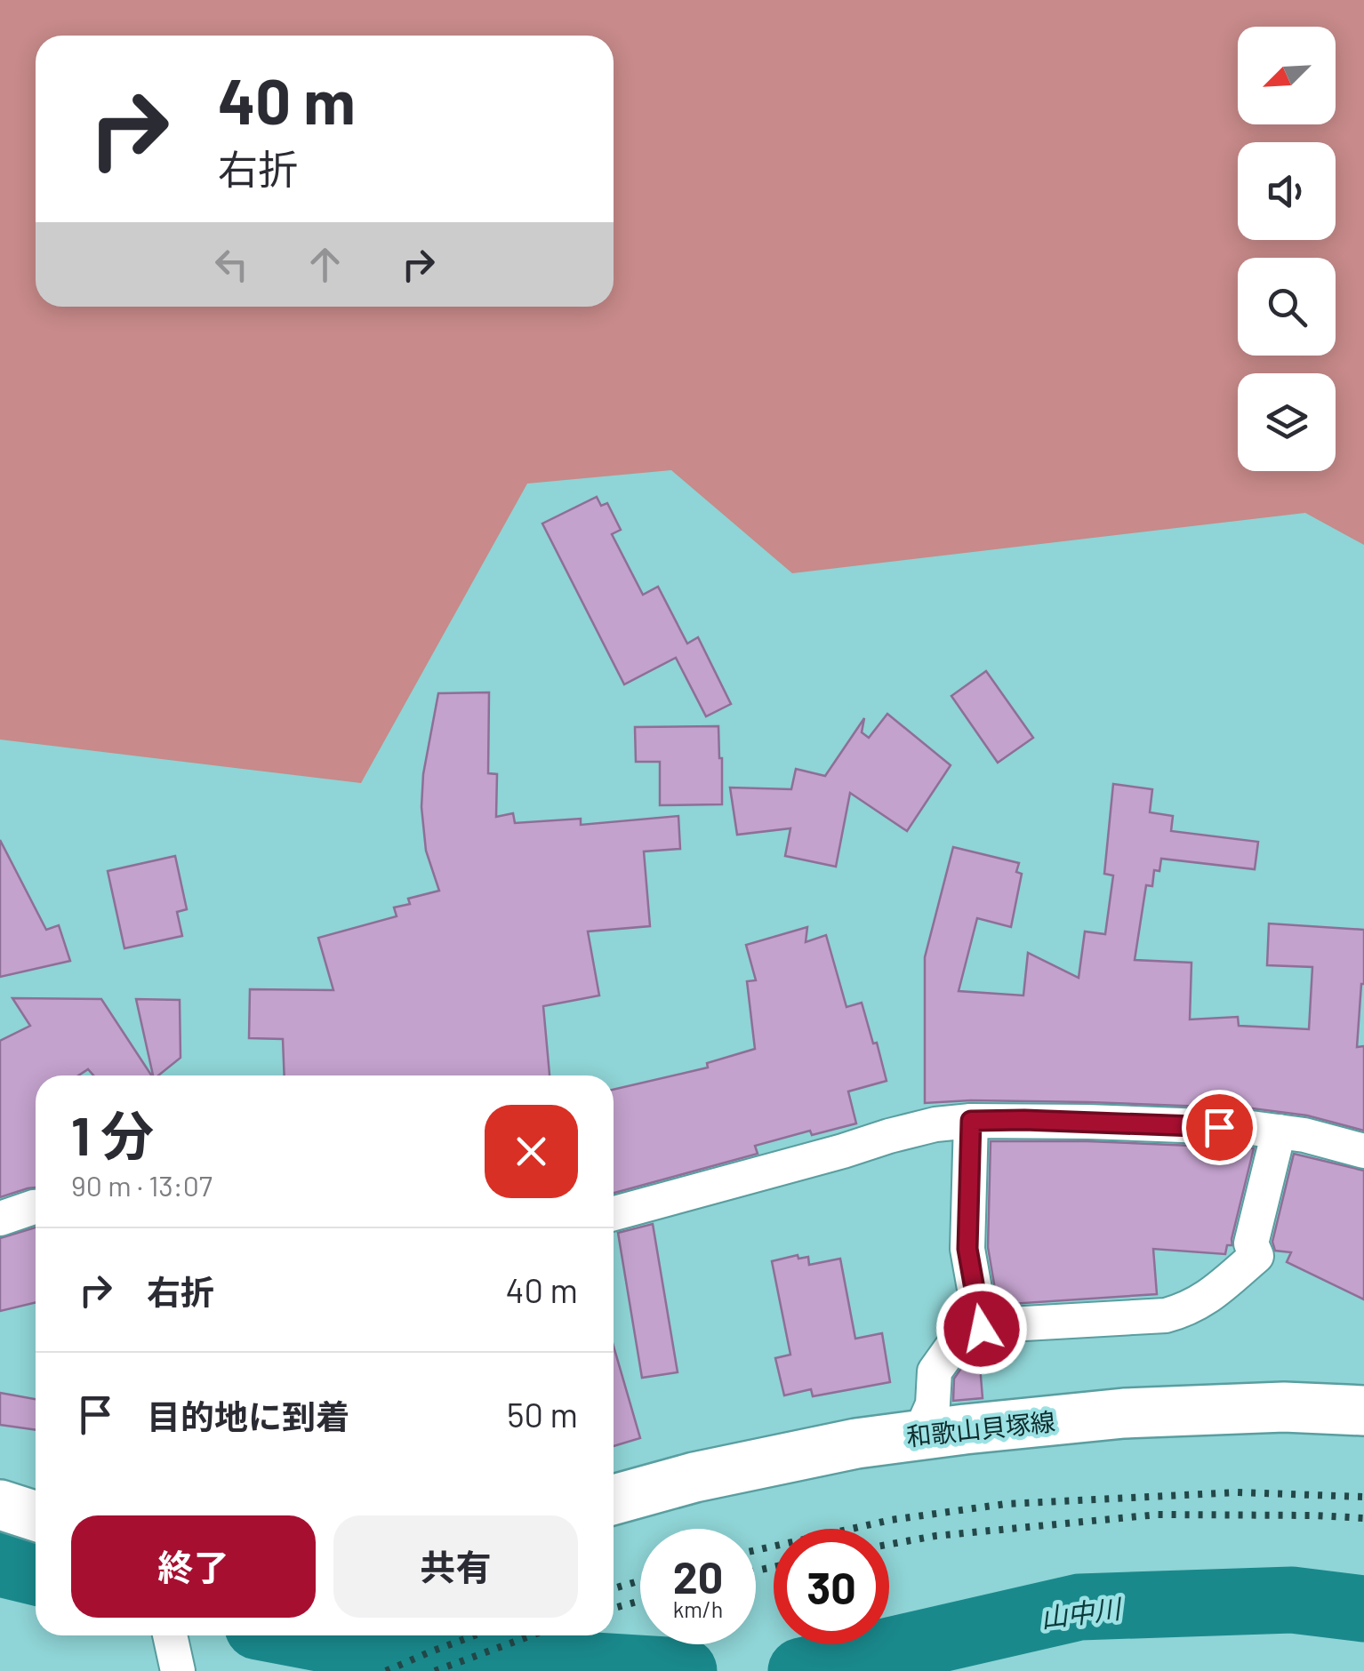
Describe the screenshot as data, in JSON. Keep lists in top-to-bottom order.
{
  "streets": {
    "main road": ["和歌山貝塚線"]
  },
  "water": ["山中川"],
  "north": "bottom left",
  "page": {
    "turn": ["40 m", "右折"],
    "heading": ["1 分", "90 m · 13:07"],
    "list": [
      {
        "name": "右折",
        "value": "40 m"
      },
      {
        "name": "目的地に到着",
        "value": "50 m"
      }
    ],
    "buttons": ["終了", "共有"],
    "speed": "20 km/h",
    "limit": "30"
  }
}
